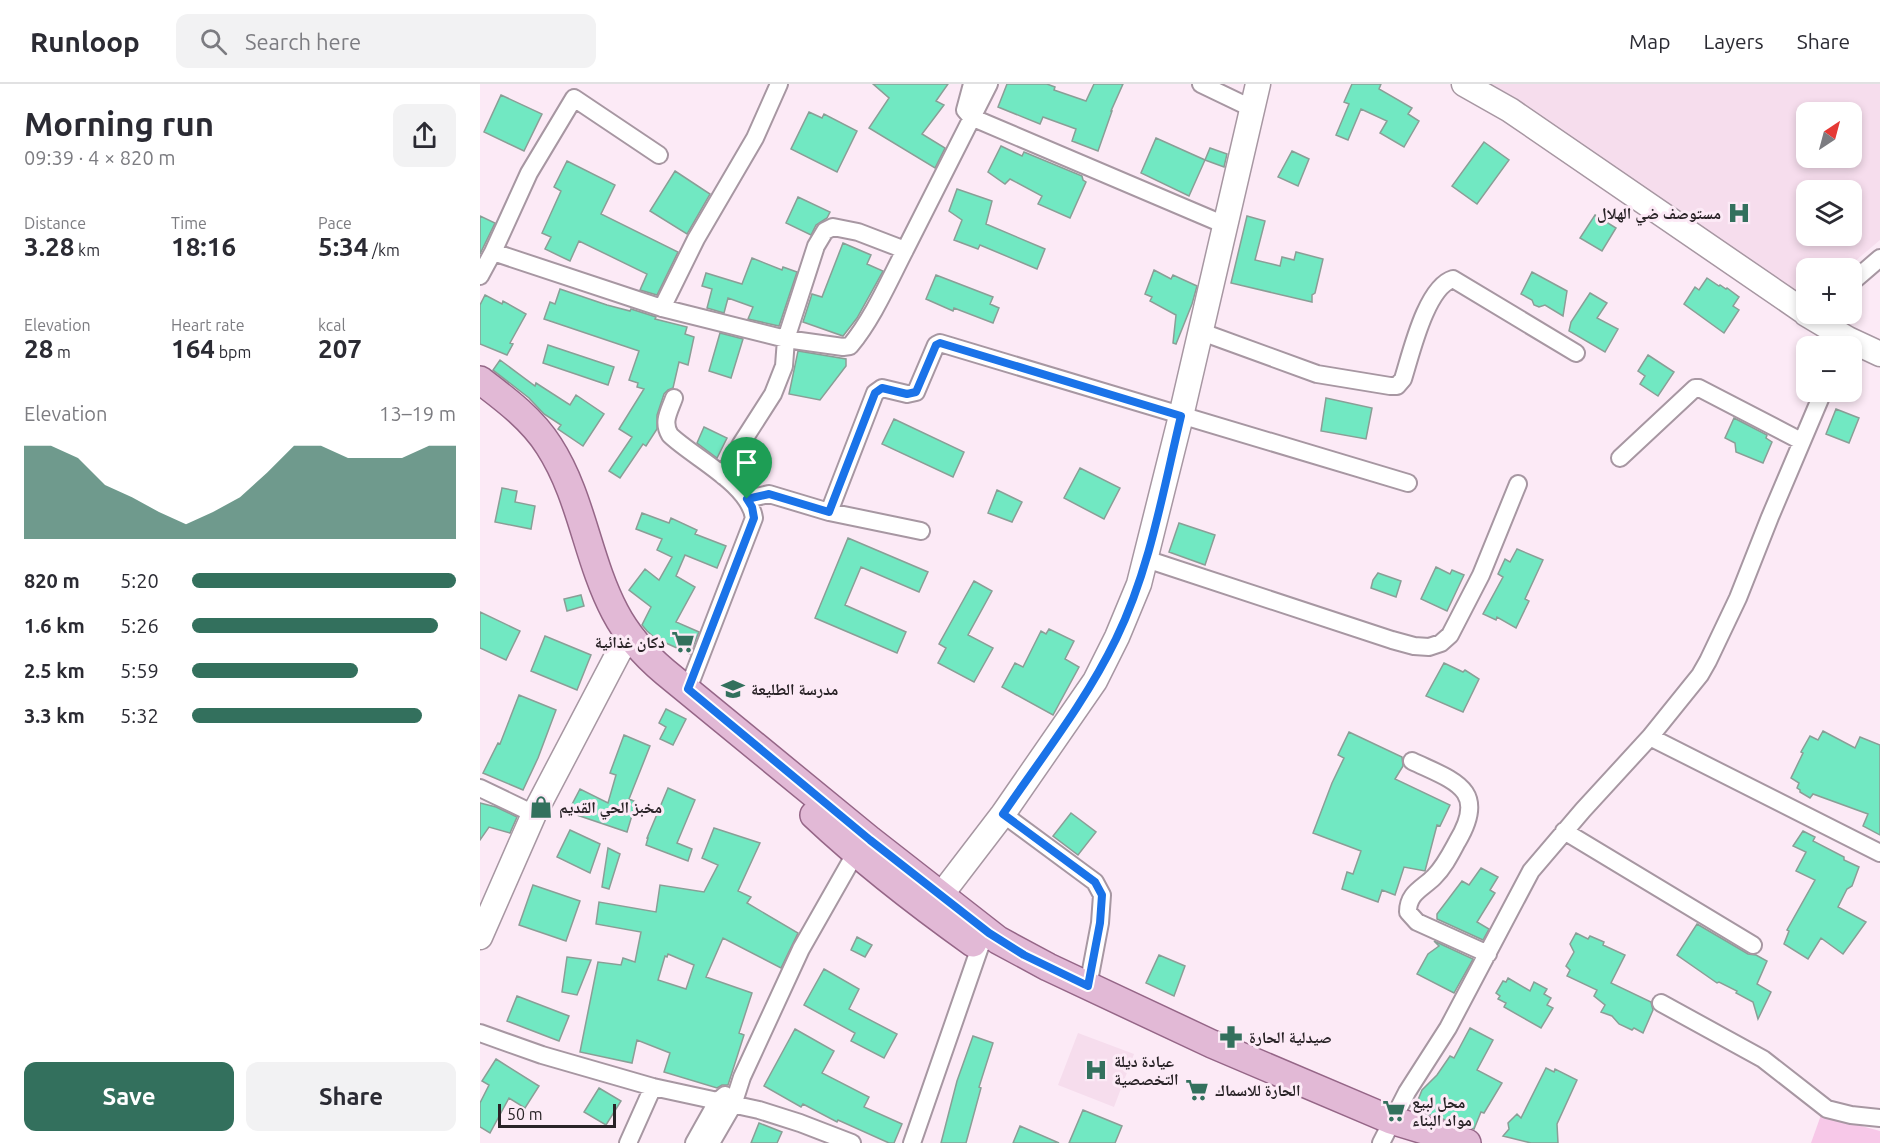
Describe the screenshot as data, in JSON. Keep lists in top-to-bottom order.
{
  "places": {
    "hospital": ["مستوصف ضي الهلال", "عيادة ديلة التخصصية"],
    "supermarket": ["دكان غذائية", "الحارة للاسماك", "محل لبيع مواد البناء"],
    "school or university": ["مدرسة الطليعة"],
    "shop": ["مخبز الحي القديم"],
    "pharmacy": ["صيدلية الحارة"]
  },
  "scale_bar": "50 m",
  "north": "top right",
  "page": {
    "header": "Runloop",
    "search": "Search here",
    "nav": ["Map", "Layers", "Share"],
    "heading": ["Morning run", "09:39 · 4 × 820 m"],
    "map_buttons": ["+", "−"],
    "stats": [
      ["Distance", "3.28 km"],
      ["Time", "18:16"],
      ["Pace", "5:34 /km"],
      ["Elevation", "28 m"],
      ["Heart rate", "164 bpm"],
      ["kcal", "207"]
    ],
    "chart": ["Elevation", "13–19 m"],
    "list": [
      {
        "name": "820 m",
        "note": "5:20"
      },
      {
        "name": "1.6 km",
        "note": "5:26"
      },
      {
        "name": "2.5 km",
        "note": "5:59"
      },
      {
        "name": "3.3 km",
        "note": "5:32"
      }
    ],
    "buttons": ["Save", "Share"],
    "scale": "50 m"
  }
}
